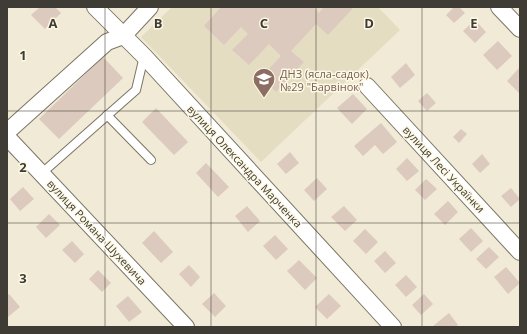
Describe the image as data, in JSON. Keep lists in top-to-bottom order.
{
  "streets": {
    "street": ["вулиця Олександра Марченка", "вулиця Лесі Українки", "вулиця Романа Шухевича"]
  },
  "places": {
    "school or university": ["ДНЗ (ясла-садок) №29 \"Барвінок\""]
  },
  "grid": {
    "columns": [
      "A",
      "B",
      "C",
      "D",
      "E"
    ],
    "rows": ["1", "2", "3"]
  }
}
